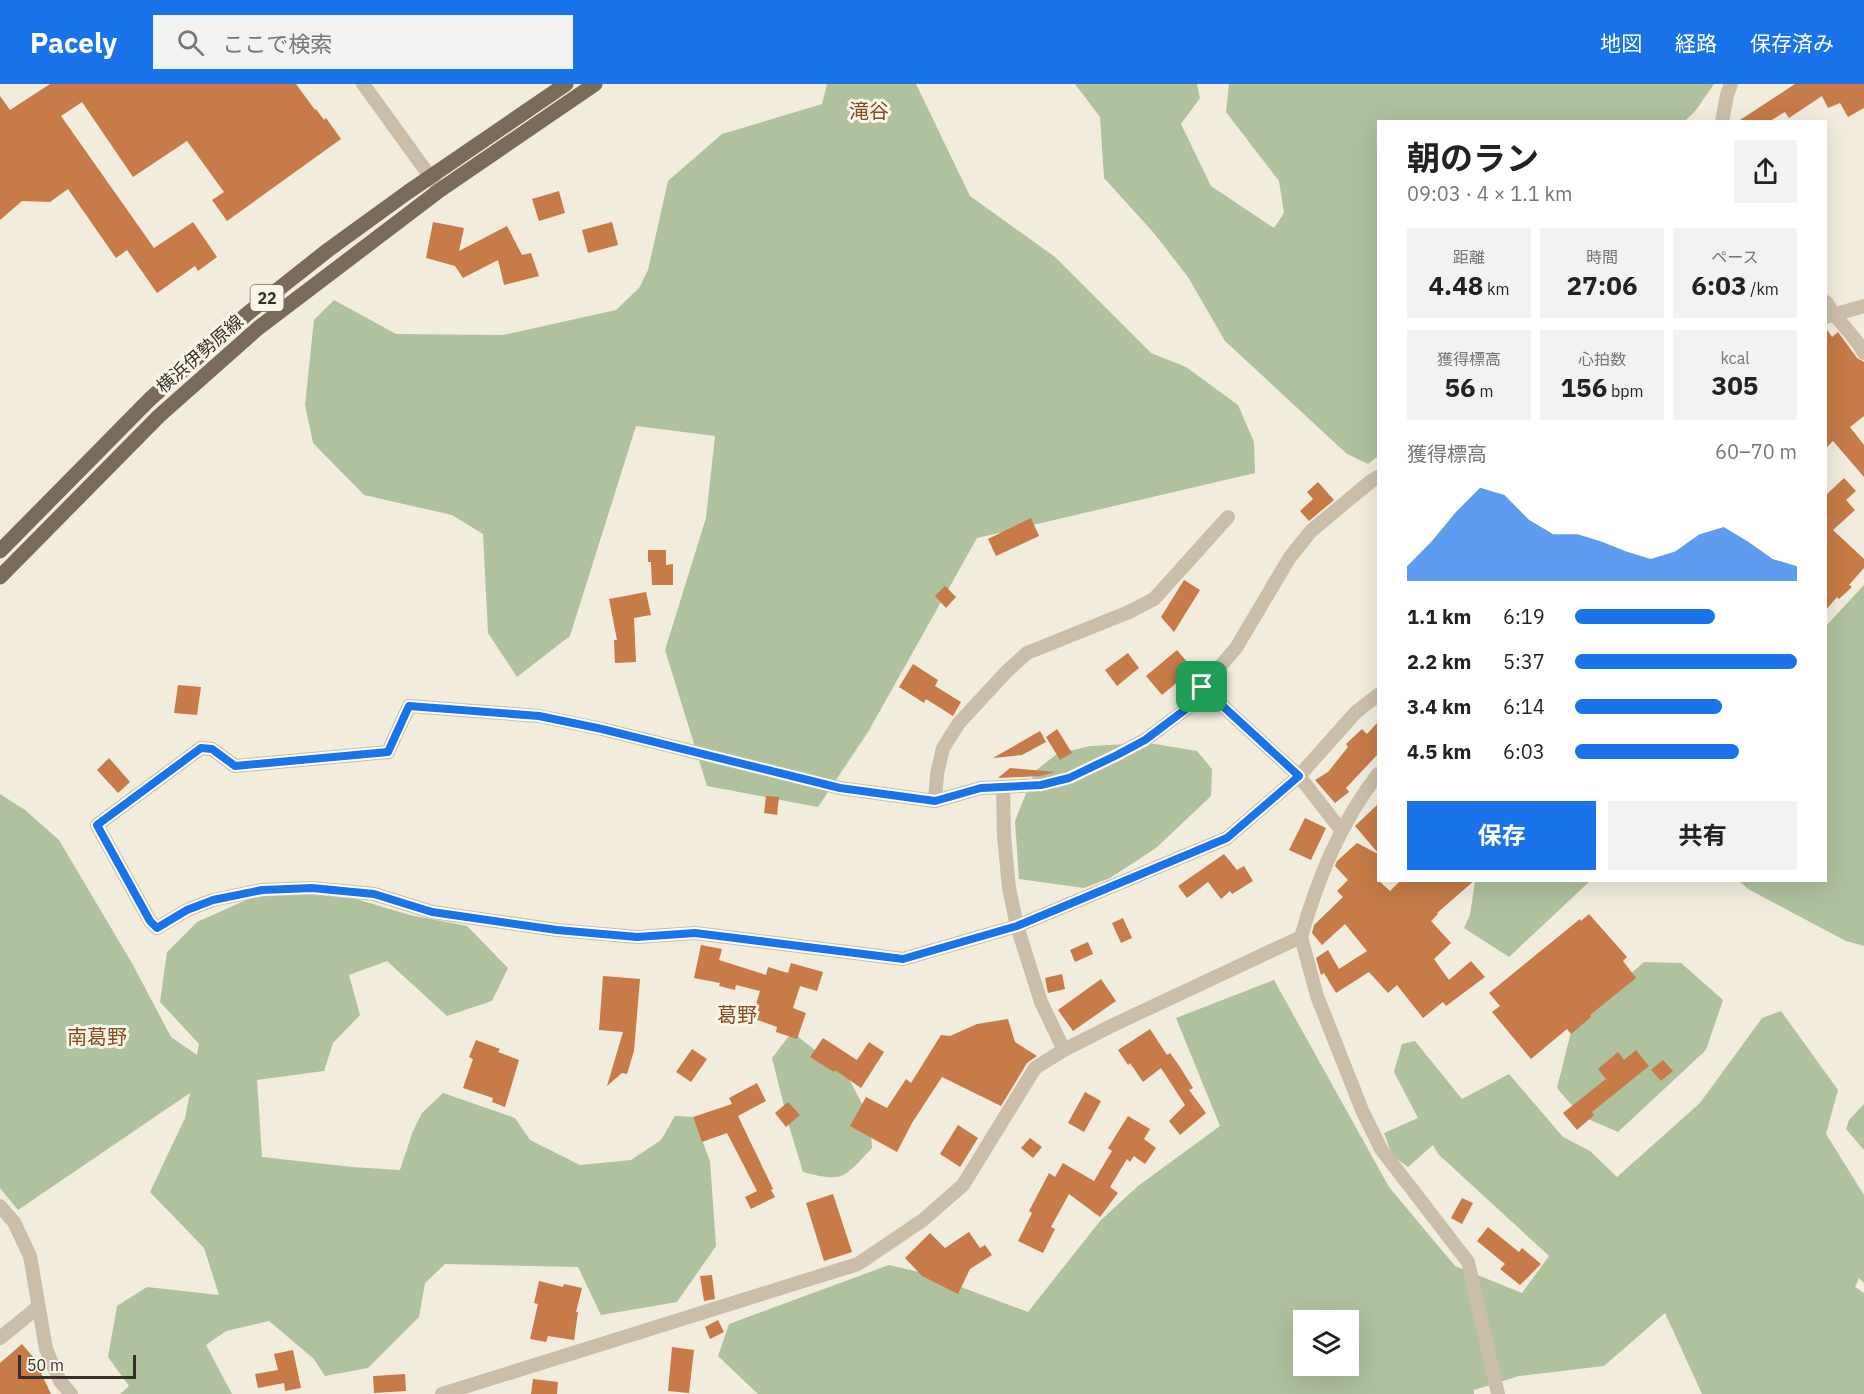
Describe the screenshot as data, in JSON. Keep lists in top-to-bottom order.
{
  "streets": {
    "main road": ["22", "横浜伊勢原線"]
  },
  "districts": ["滝谷", "葛野", "南葛野"],
  "scale_bar": "50 m",
  "page": {
    "header": "Pacely",
    "search": "ここで検索",
    "nav": ["地図", "経路", "保存済み"],
    "heading": ["朝のラン", "09:03 · 4 × 1.1 km"],
    "stats": [
      ["距離", "4.48 km"],
      ["時間", "27:06"],
      ["ペース", "6:03 /km"],
      ["獲得標高", "56 m"],
      ["心拍数", "156 bpm"],
      ["kcal", "305"]
    ],
    "chart": ["獲得標高", "60–70 m"],
    "list": [
      {
        "name": "1.1 km",
        "note": "6:19"
      },
      {
        "name": "2.2 km",
        "note": "5:37"
      },
      {
        "name": "3.4 km",
        "note": "6:14"
      },
      {
        "name": "4.5 km",
        "note": "6:03"
      }
    ],
    "buttons": ["保存", "共有"],
    "scale": "50 m"
  }
}
